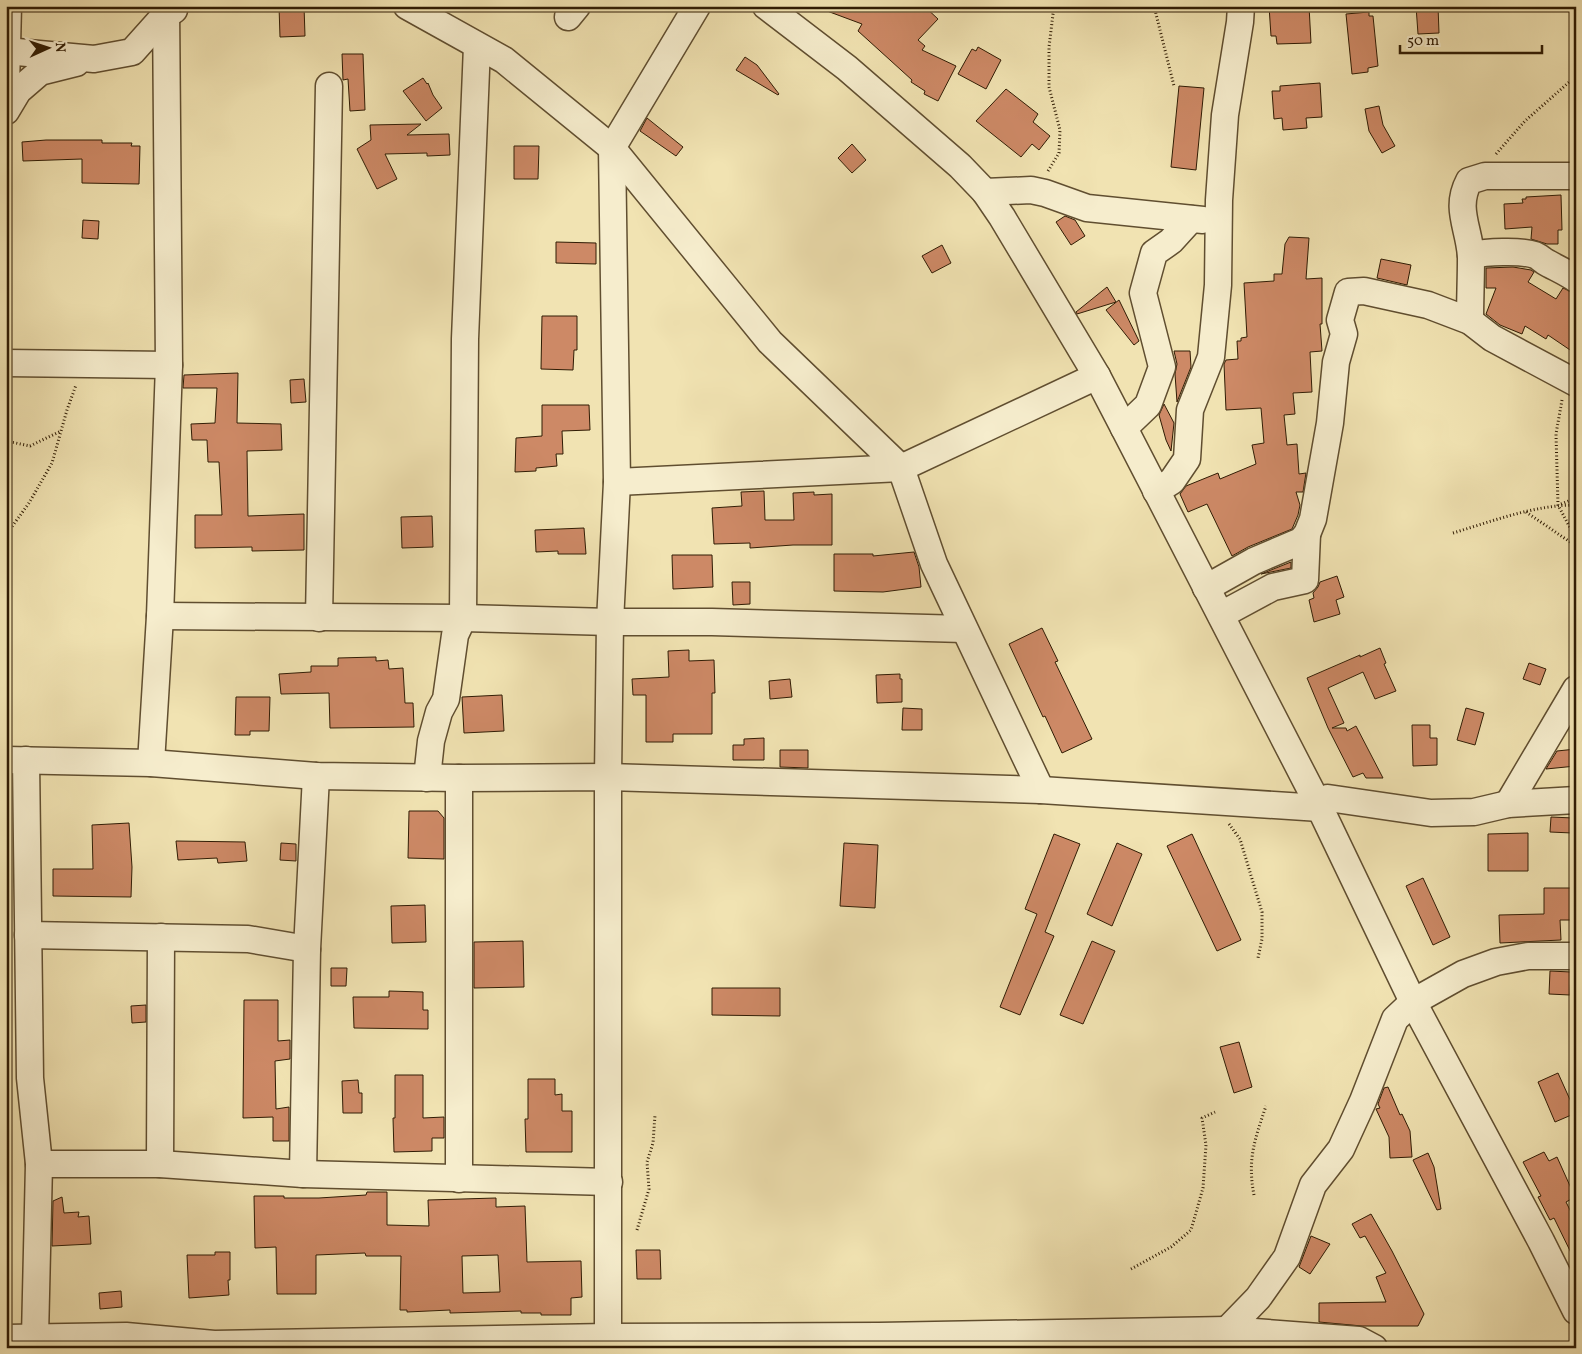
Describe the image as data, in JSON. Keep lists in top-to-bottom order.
{
  "scale_bar": "50 m",
  "north": "right"
}
